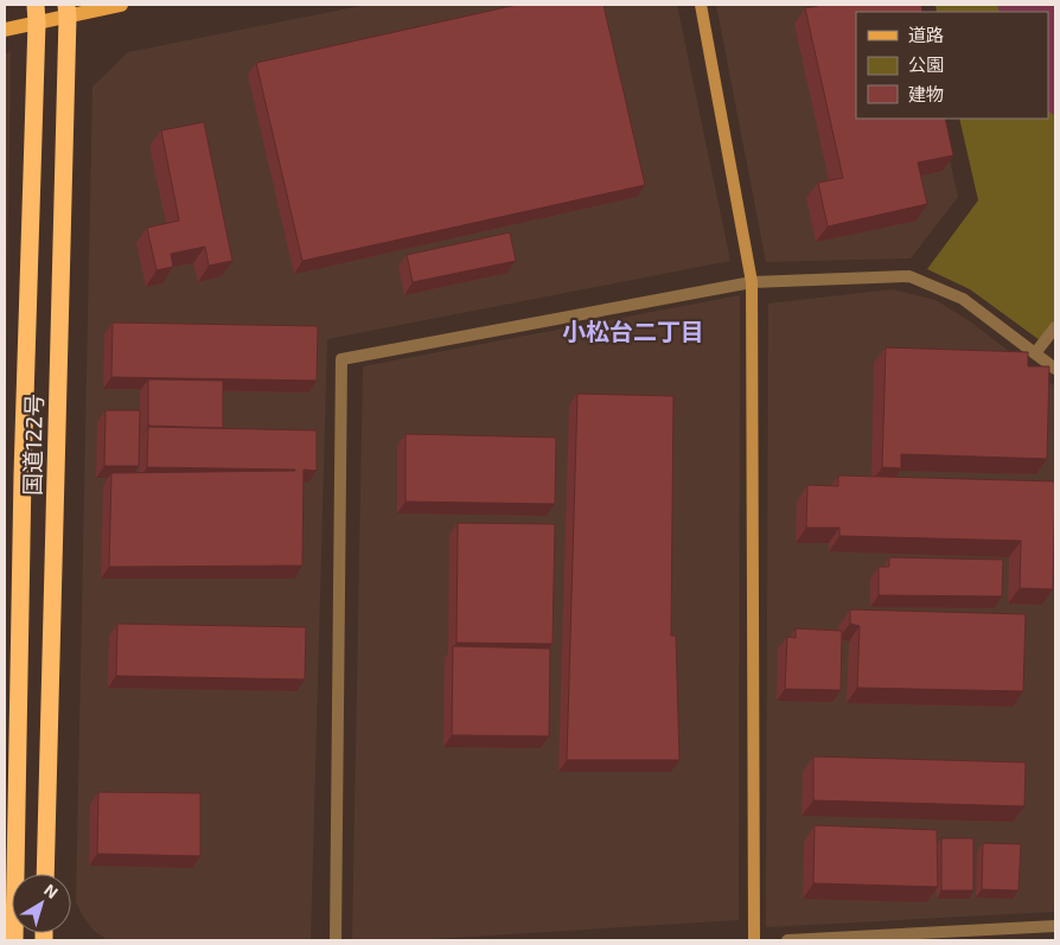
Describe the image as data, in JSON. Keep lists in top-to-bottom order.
{
  "streets": {
    "highway": ["国道122号"]
  },
  "districts": ["小松台二丁目"],
  "legend": ["道路", "公園", "建物"],
  "north": "top right"
}
